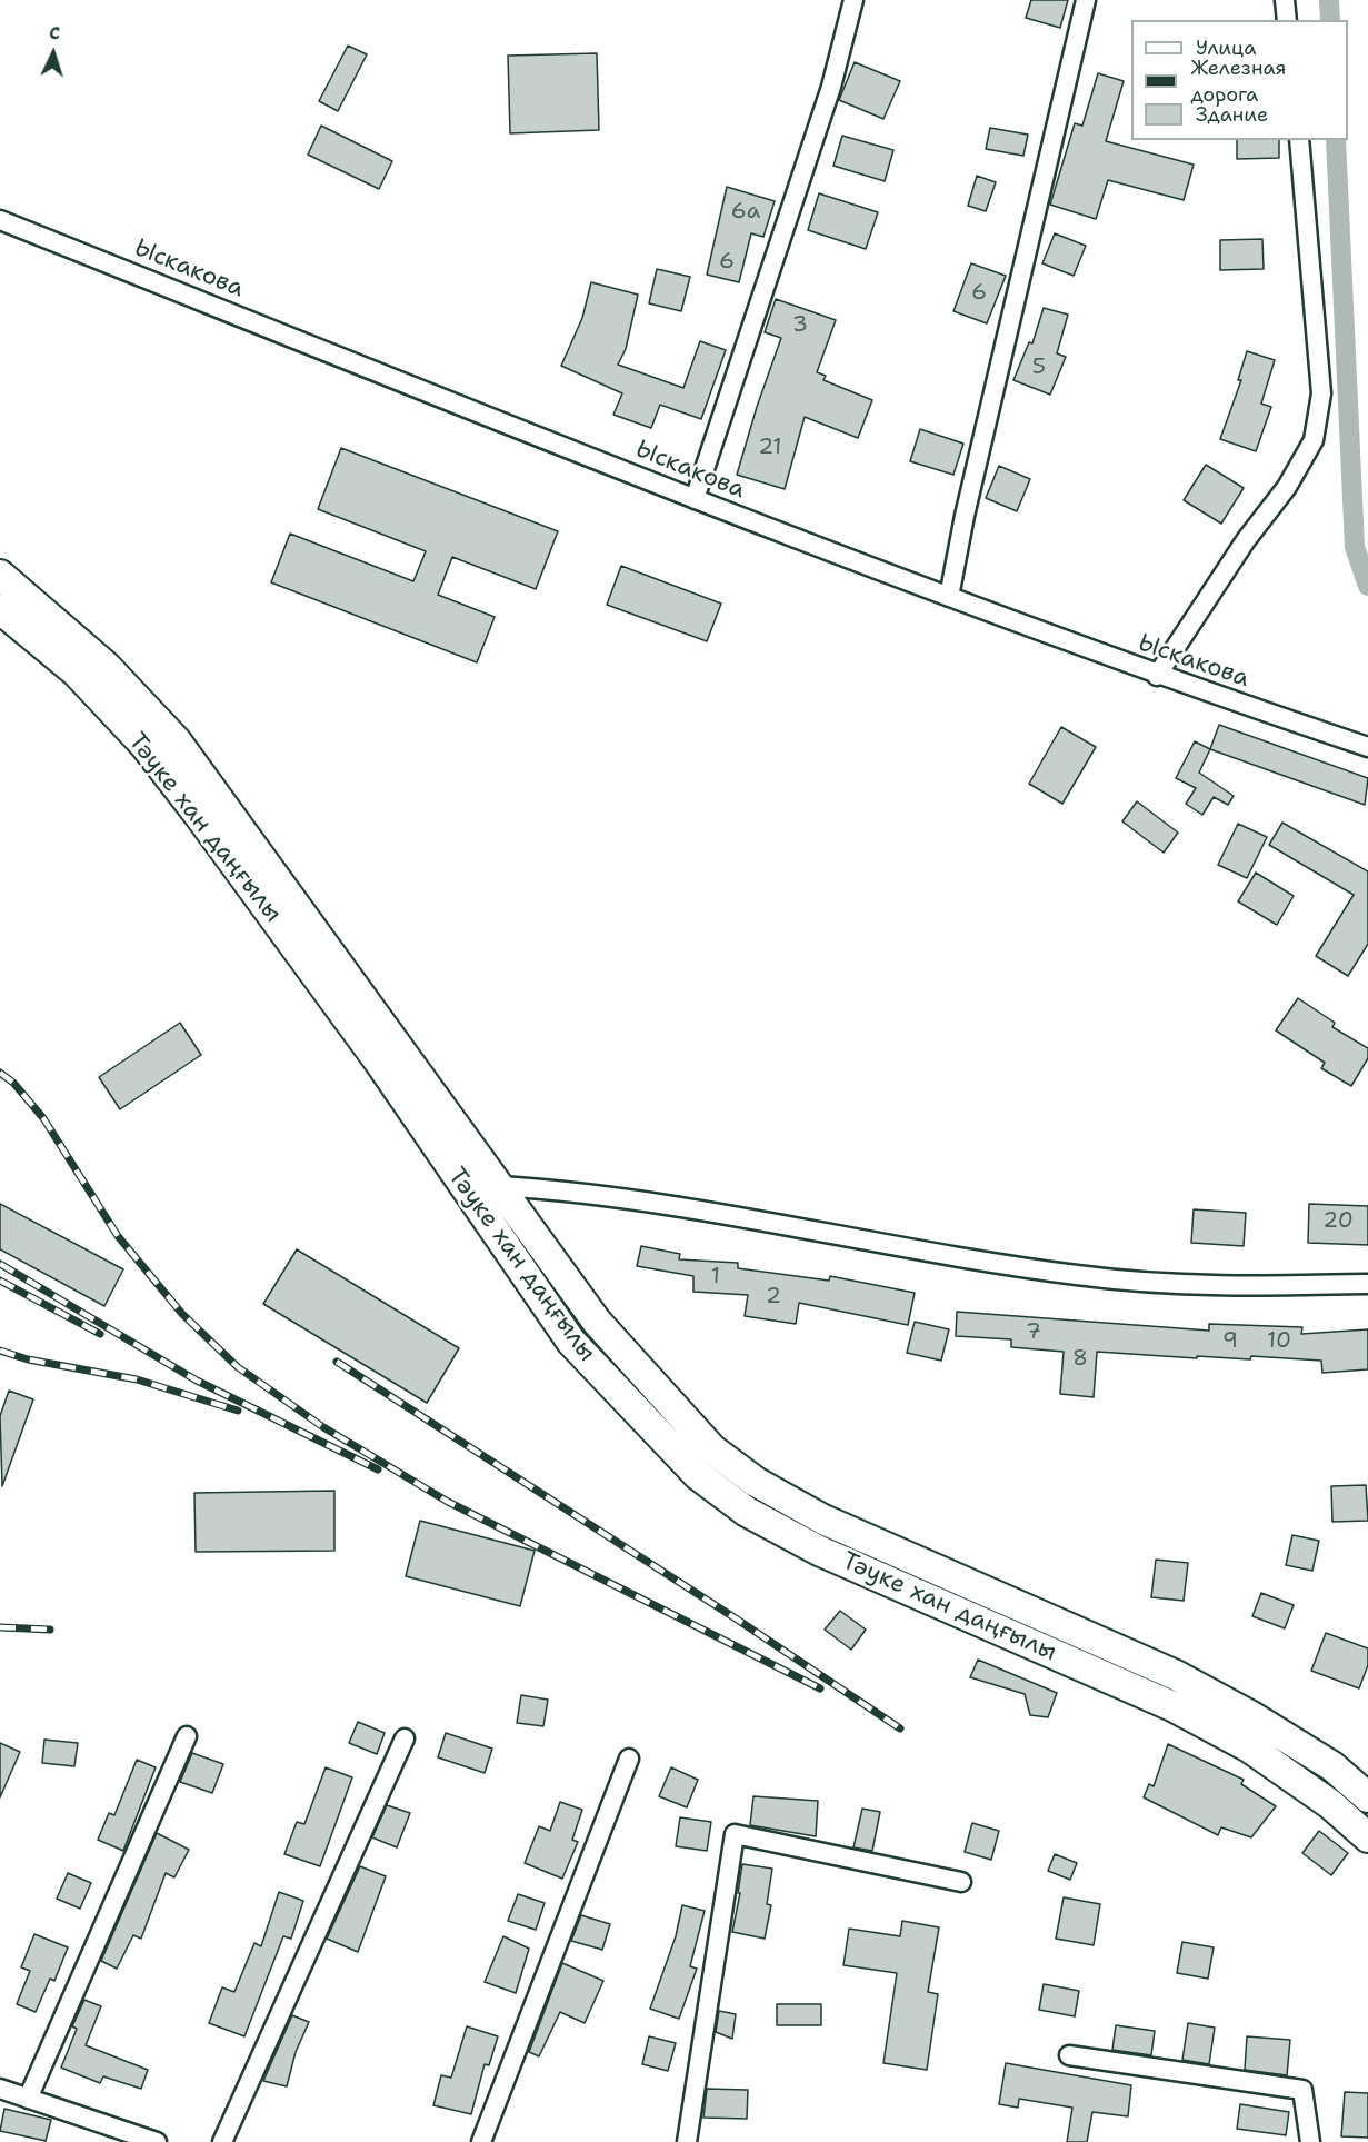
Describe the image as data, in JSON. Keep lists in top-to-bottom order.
{
  "streets": {
    "main road": ["Тәуке хан даңғылы"],
    "street": ["Ыскакова"]
  },
  "house_numbers": [
    "6а",
    "6",
    "6",
    "3",
    "5",
    "21",
    "20",
    "1",
    "2",
    "7",
    "9",
    "10",
    "8"
  ],
  "legend": ["Улица", "Железная дорога", "Здание"],
  "north": "top"
}
